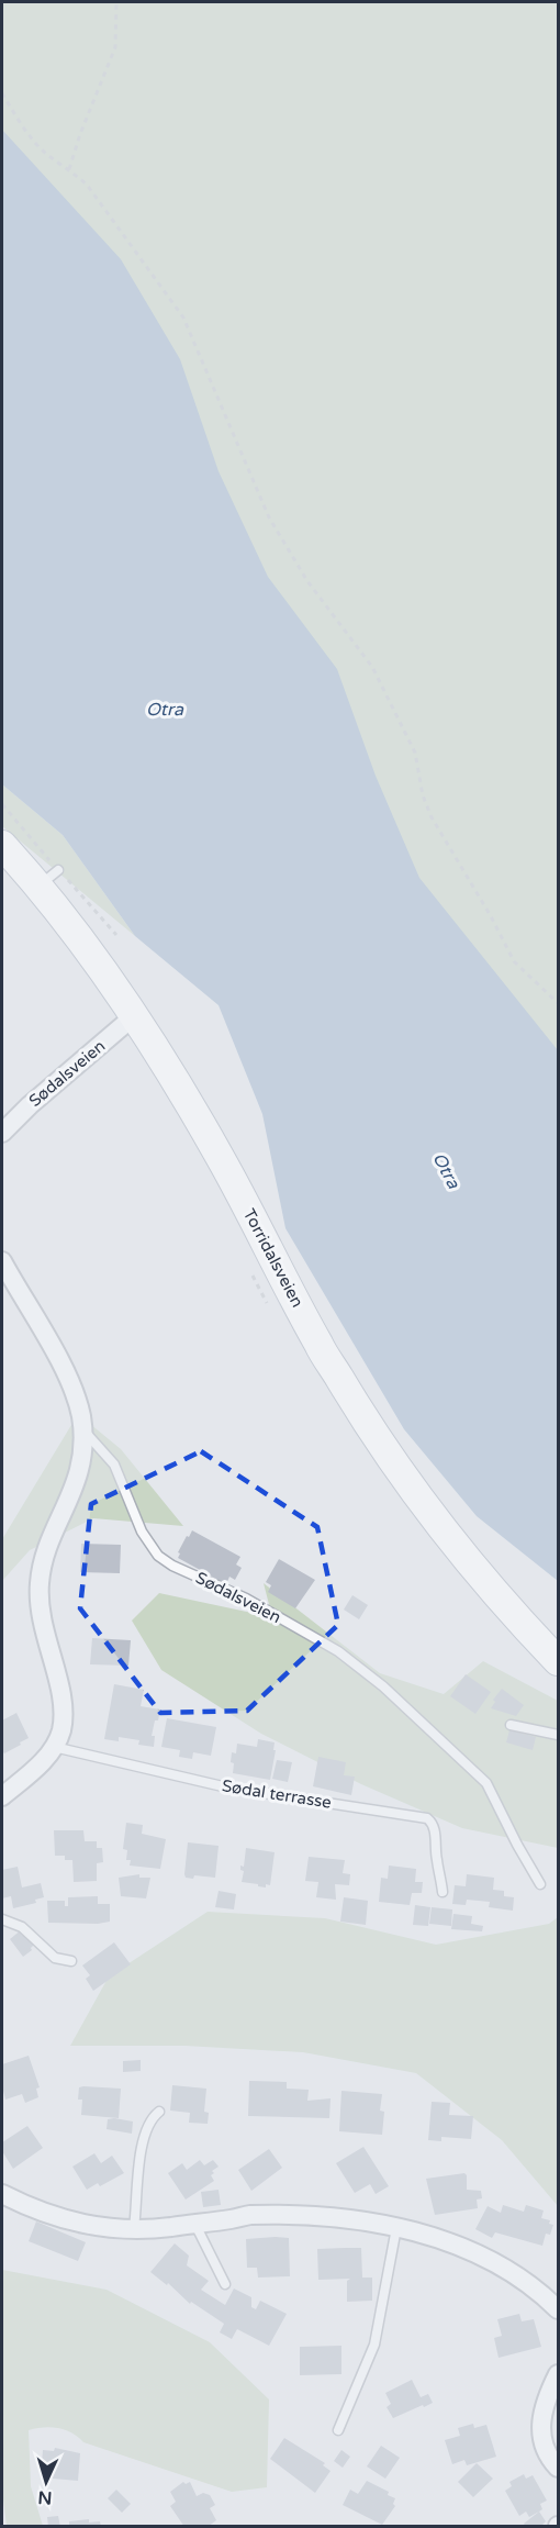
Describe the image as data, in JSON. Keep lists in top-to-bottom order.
{
  "streets": {
    "main road": ["Torridalsveien"],
    "street": ["Sødalsveien"],
    "lane": ["Sødal terrasse"]
  },
  "crossings": [
    ["Sødalsveien", "Torridalsveien"]
  ],
  "water": ["Otra"],
  "north": "bottom"
}
